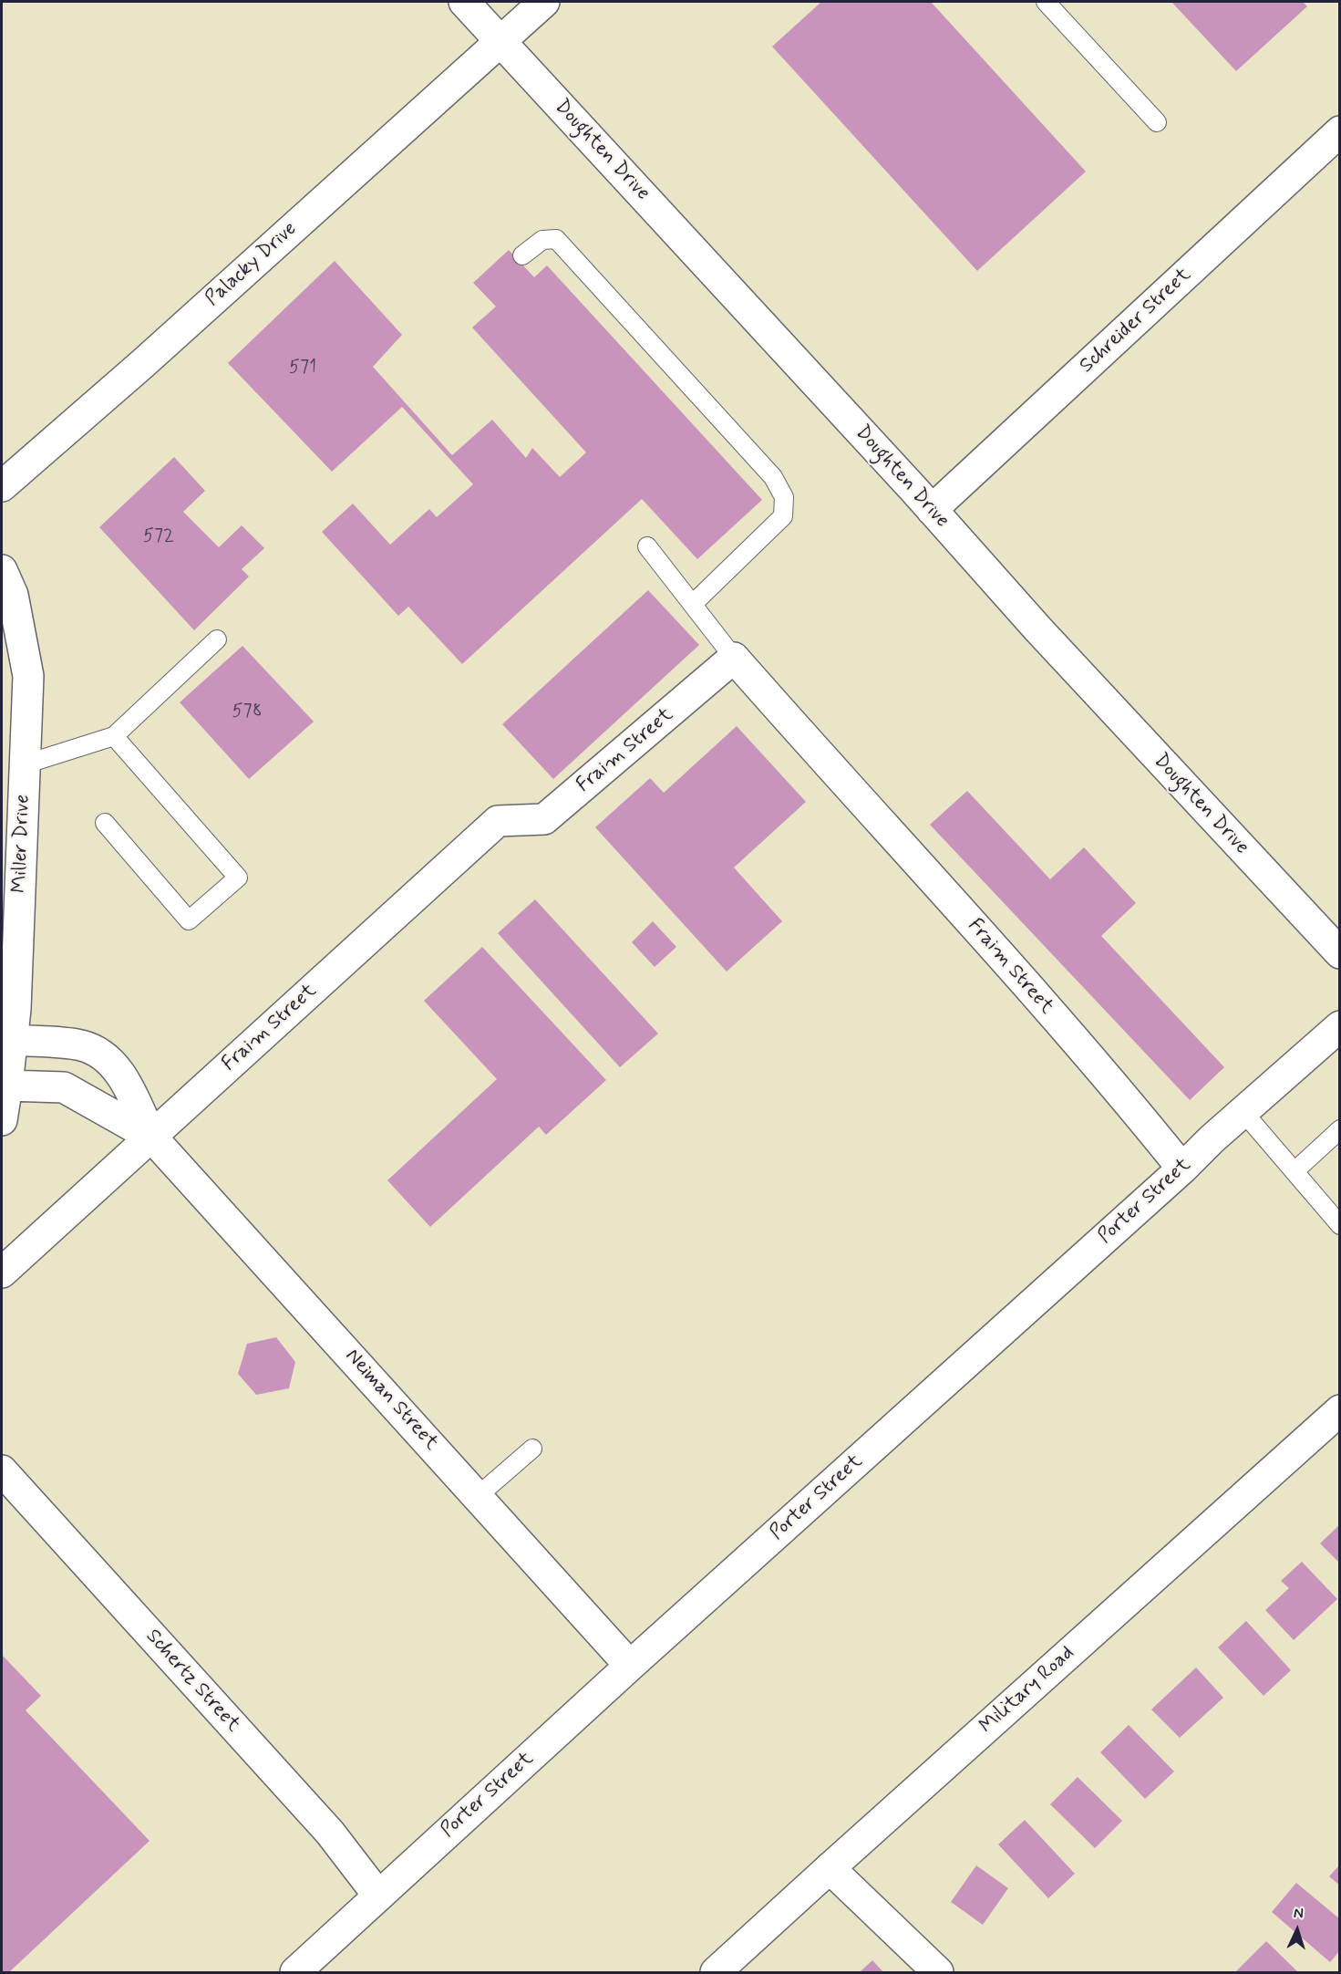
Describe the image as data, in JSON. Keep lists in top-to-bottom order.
{
  "streets": {
    "street": [
      "Doughten Drive",
      "Palacky Drive",
      "Schreider Street",
      "Fraim Street",
      "Miller Drive",
      "Porter Street",
      "Neiman Street",
      "Schertz Street",
      "Military Road"
    ]
  },
  "crossings": [
    ["Doughten Drive", "Palacky Drive"],
    ["Doughten Drive", "Schreider Street"],
    ["Fraim Street", "Porter Street"],
    ["Fraim Street", "Neiman Street"],
    ["Miller Drive", "Neiman Street"],
    ["Porter Street", "Neiman Street"],
    ["Porter Street", "Schertz Street"]
  ],
  "house_numbers": ["571", "572", "578"],
  "north": "top"
}
